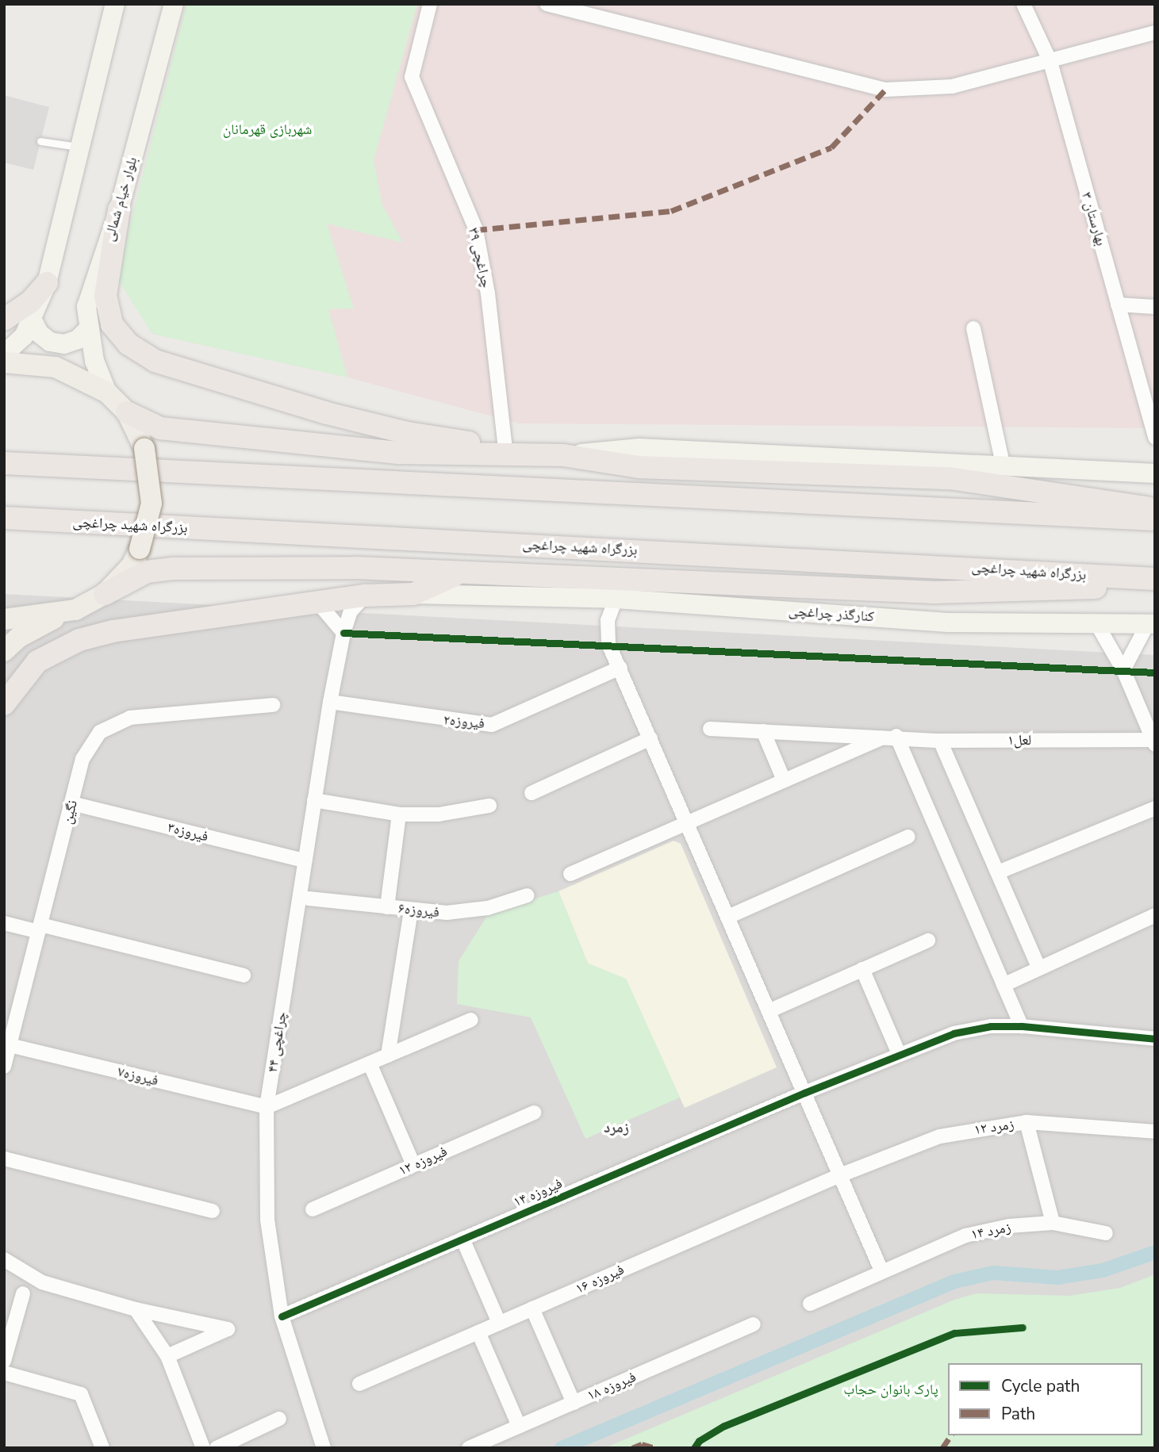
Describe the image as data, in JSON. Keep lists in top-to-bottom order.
{
  "streets": {
    "highway": ["بزرگراه شهید چراغچی"],
    "main road": ["بلوار خیام شمالی", "کنارگذر چراغچی"],
    "street": [
      "بهارستان ۳",
      "چراغچی ۳۹",
      "فیروزه۲",
      "لعل۱",
      "نگین",
      "فیروزه۳",
      "فیروزه۶",
      "چراغچی ۴۴",
      "فیروزه۷",
      "زمرد ۱۲",
      "فیروزه ۱۲",
      "فیروزه ۱۴",
      "زمرد ۱۴",
      "فیروزه ۱۶",
      "فیروزه ۱۸"
    ]
  },
  "crossings": [
    ["فیروزه۲", "چراغچی ۴۴"],
    ["نگین", "فیروزه۳"],
    ["نگین", "فیروزه۷"],
    ["فیروزه۳", "چراغچی ۴۴"],
    ["چراغچی ۴۴", "فیروزه۷"],
    ["چراغچی ۴۴", "فیروزه ۱۴"],
    ["زمرد ۱۲", "فیروزه ۱۶"]
  ],
  "districts": ["زمرد"],
  "parks": ["شهربازی قهرمانان", "پارک بانوان حجاب"],
  "legend": ["Cycle path", "Path"]
}
